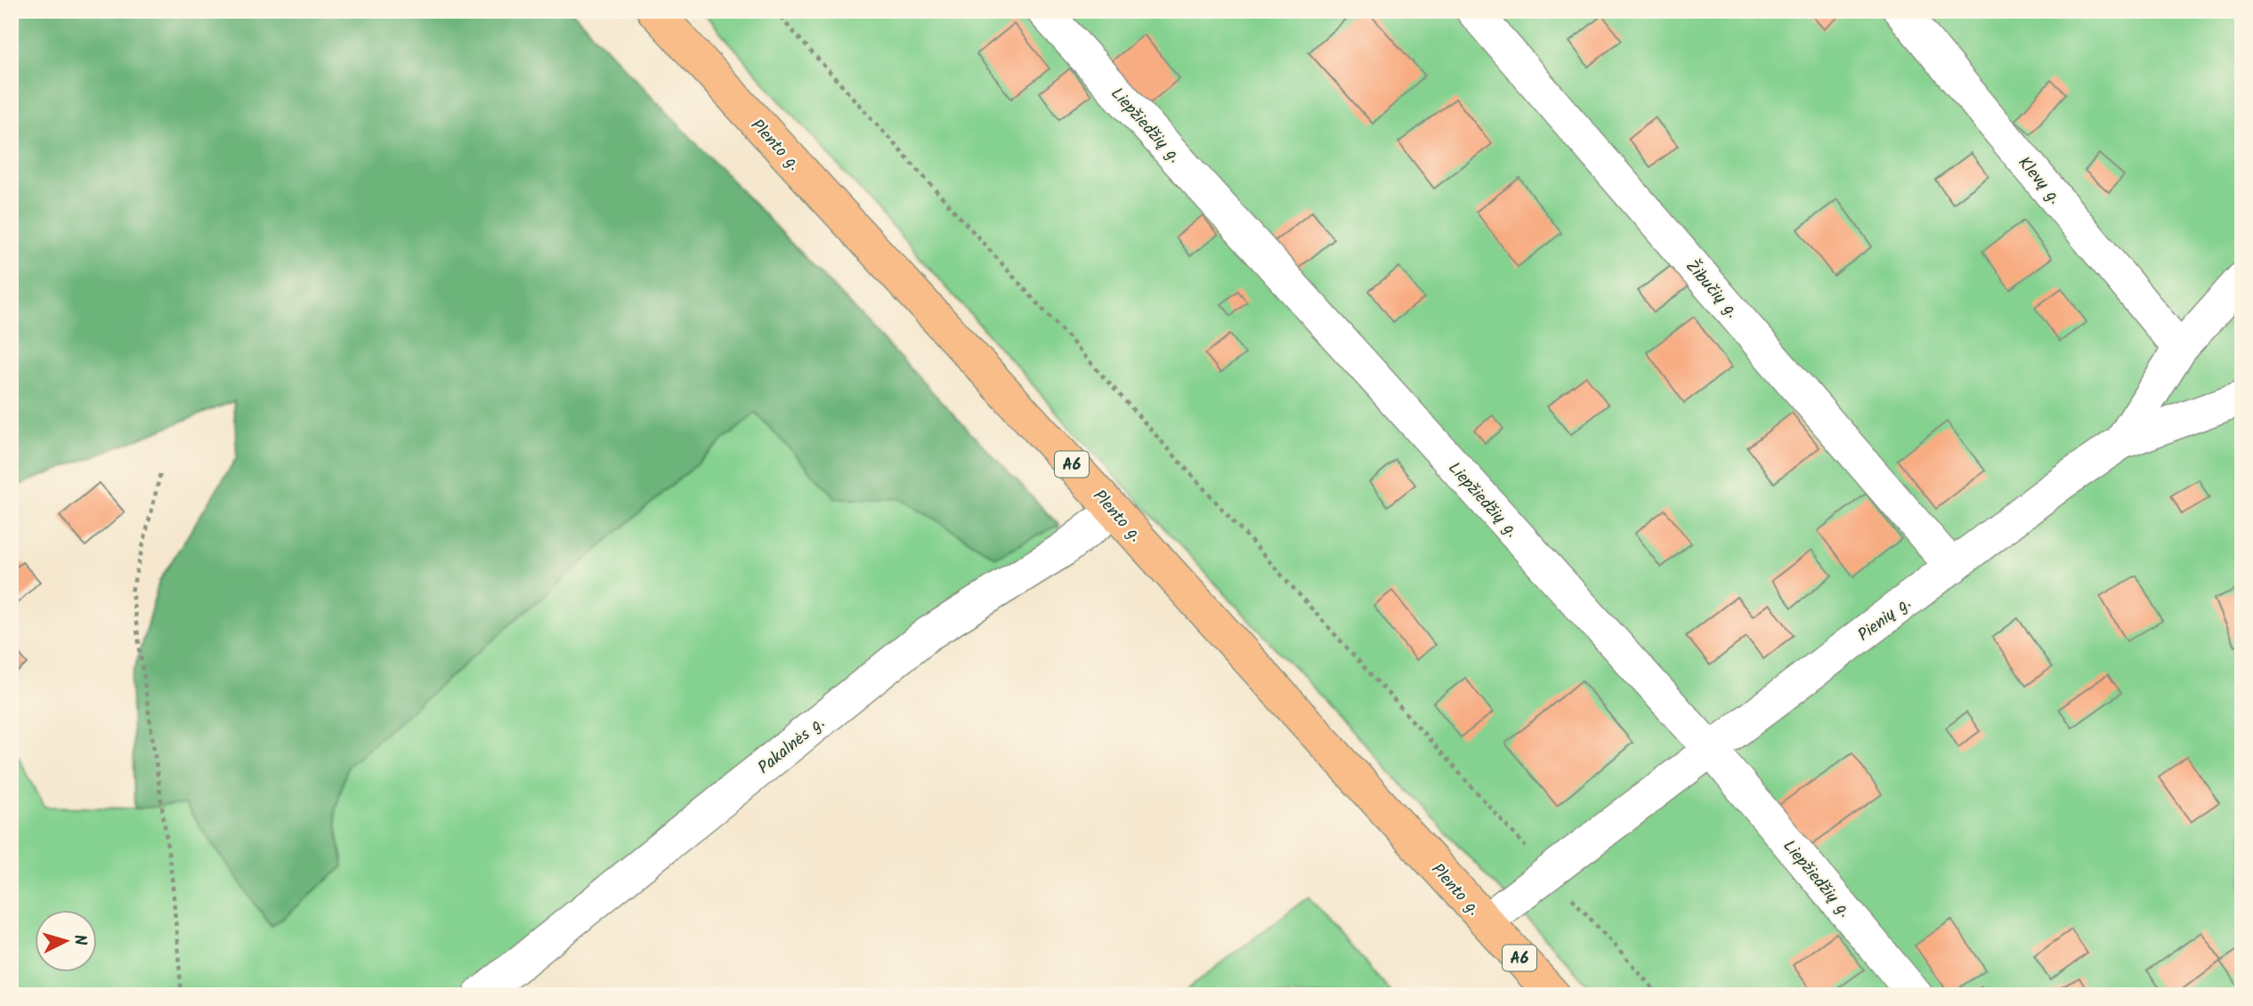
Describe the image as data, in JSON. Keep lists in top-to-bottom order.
{
  "streets": {
    "highway": ["Plento g.", "A6"],
    "street": [
      "Liepžiedžių g.",
      "Klevų g.",
      "Žibučių g.",
      "Pienių g.",
      "Pakalnės g."
    ]
  },
  "crossings": [
    ["Liepžiedžių g.", "Pienių g."],
    ["Plento g.", "Pienių g."],
    ["Plento g.", "Pakalnės g."],
    ["Klevų g.", "Pienių g."],
    ["Žibučių g.", "Pienių g."]
  ],
  "north": "right"
}
